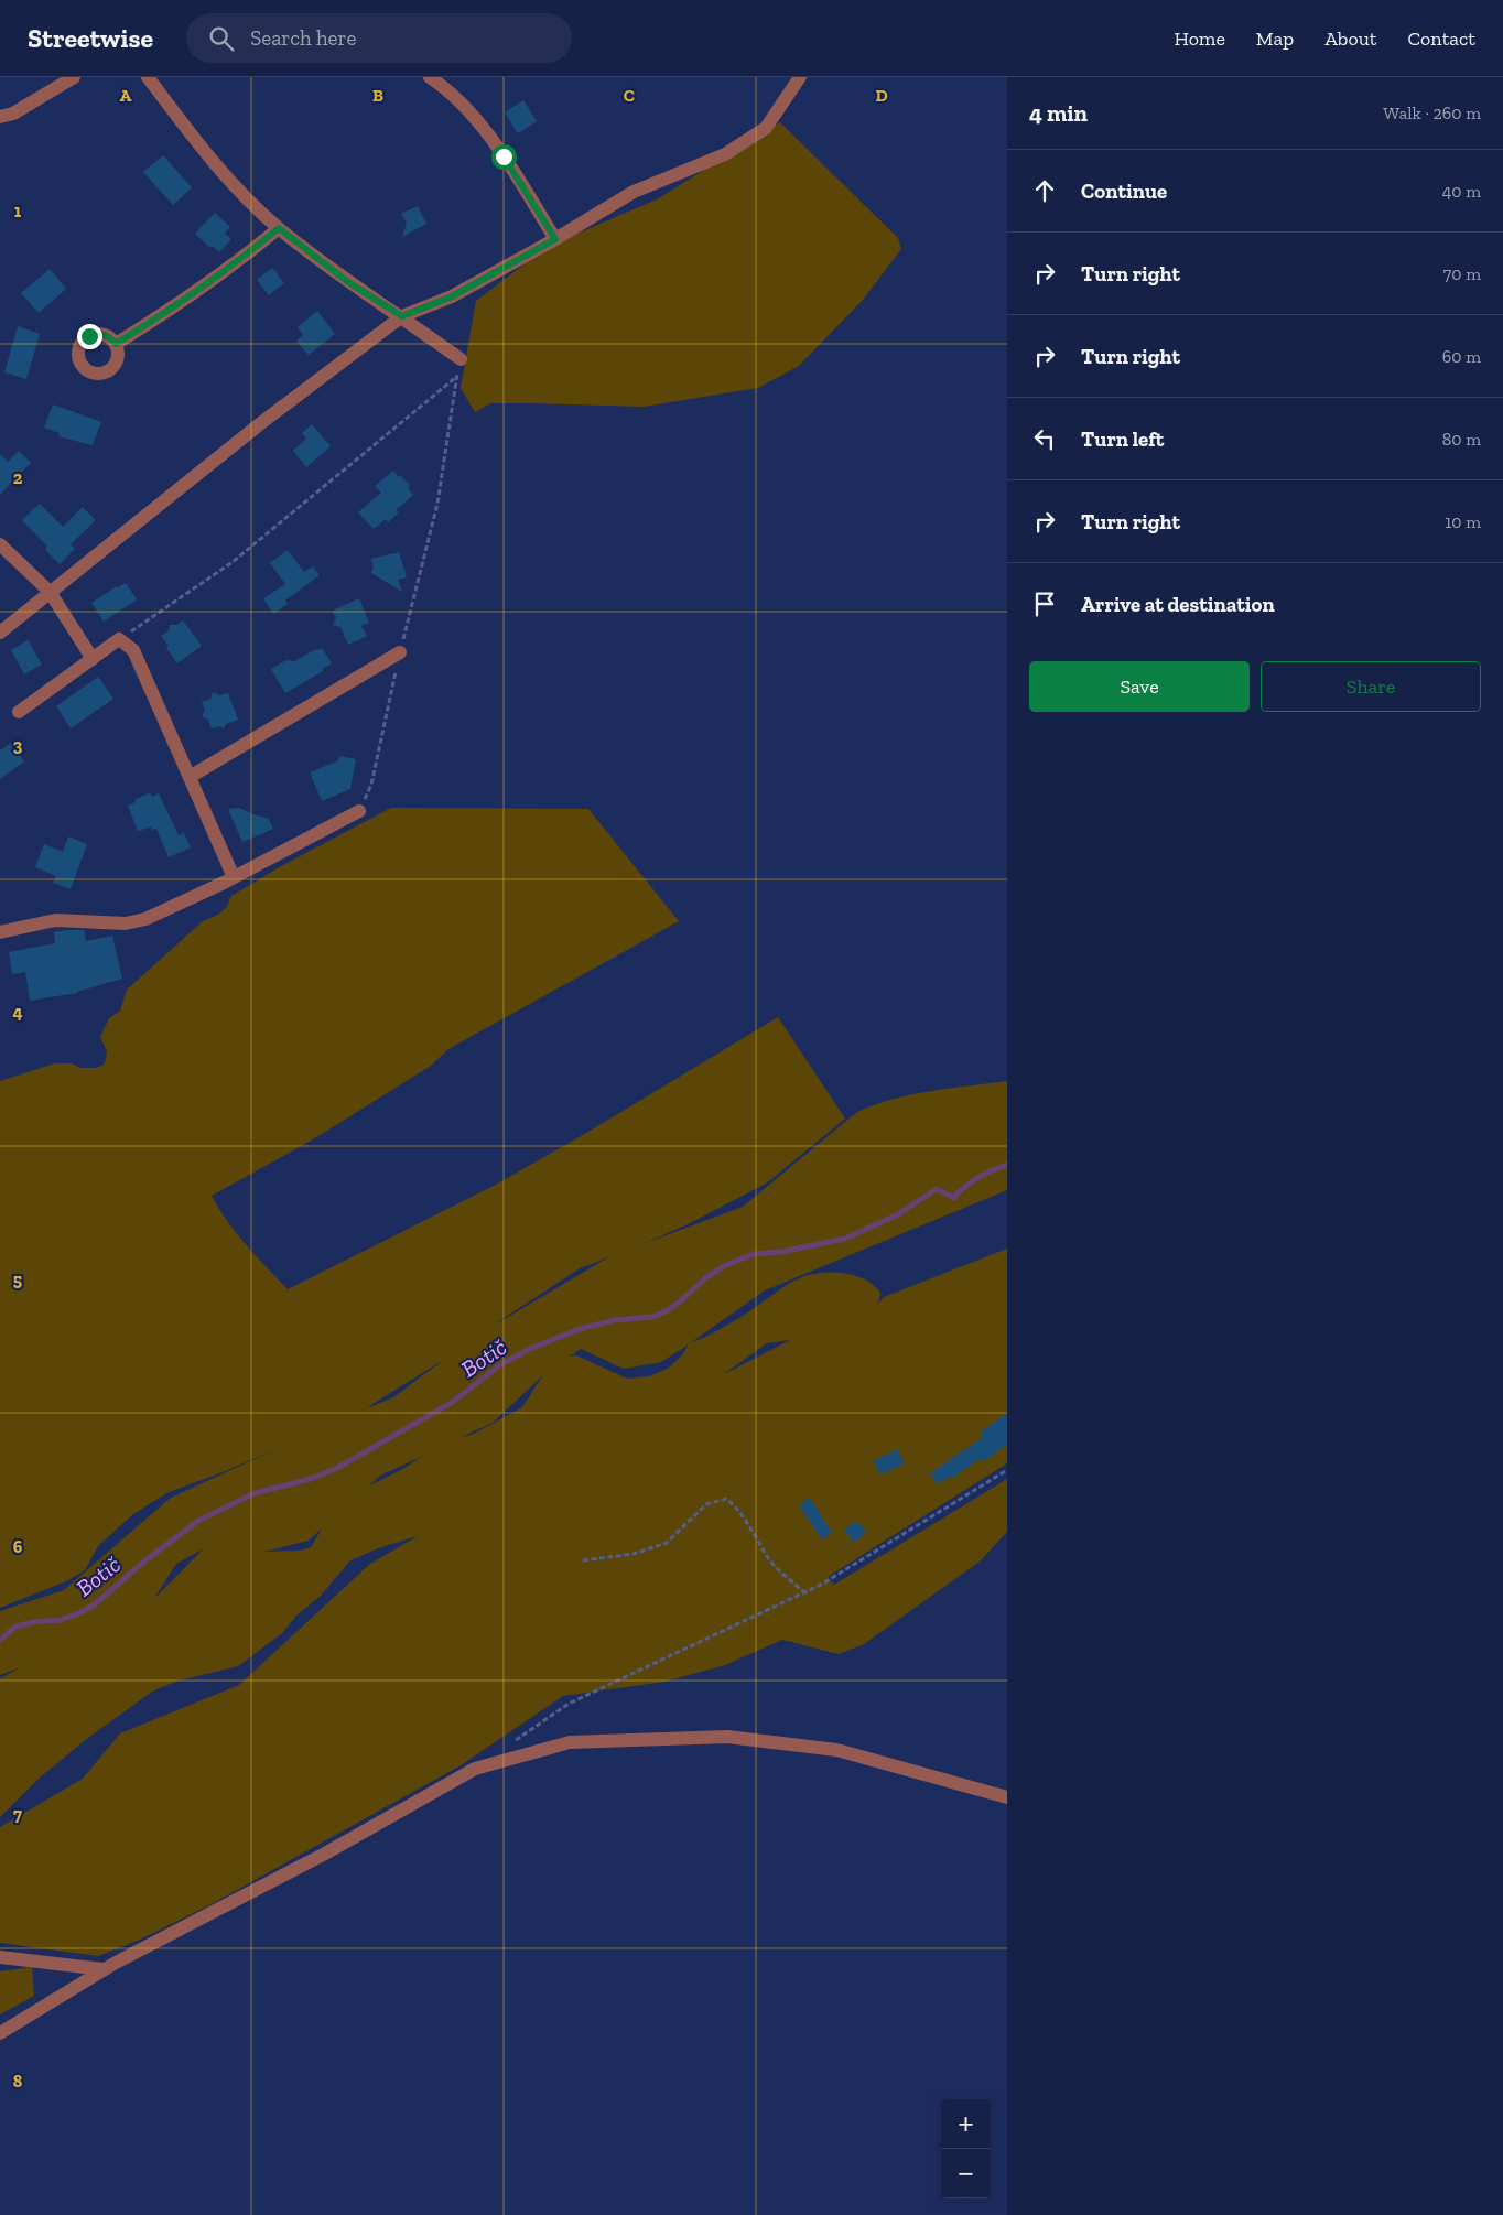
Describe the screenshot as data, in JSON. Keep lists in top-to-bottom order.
{
  "water": ["Botič"],
  "page": {
    "header": "Streetwise",
    "search": "Search here",
    "nav": [
      "Home",
      "Map",
      "About",
      "Contact"
    ],
    "heading": ["4 min", "Walk · 260 m"],
    "list": [
      ["Continue", "40 m"],
      ["Turn right", "70 m"],
      ["Turn right", "60 m"],
      ["Turn left", "80 m"],
      ["Turn right", "10 m"],
      "Arrive at destination"
    ],
    "buttons": ["Save", "Share"],
    "map_buttons": ["+", "−"]
  },
  "grid": {
    "columns": [
      "A",
      "B",
      "C",
      "D"
    ],
    "rows": [
      "1",
      "2",
      "3",
      "4",
      "5",
      "6",
      "7",
      "8"
    ]
  }
}
